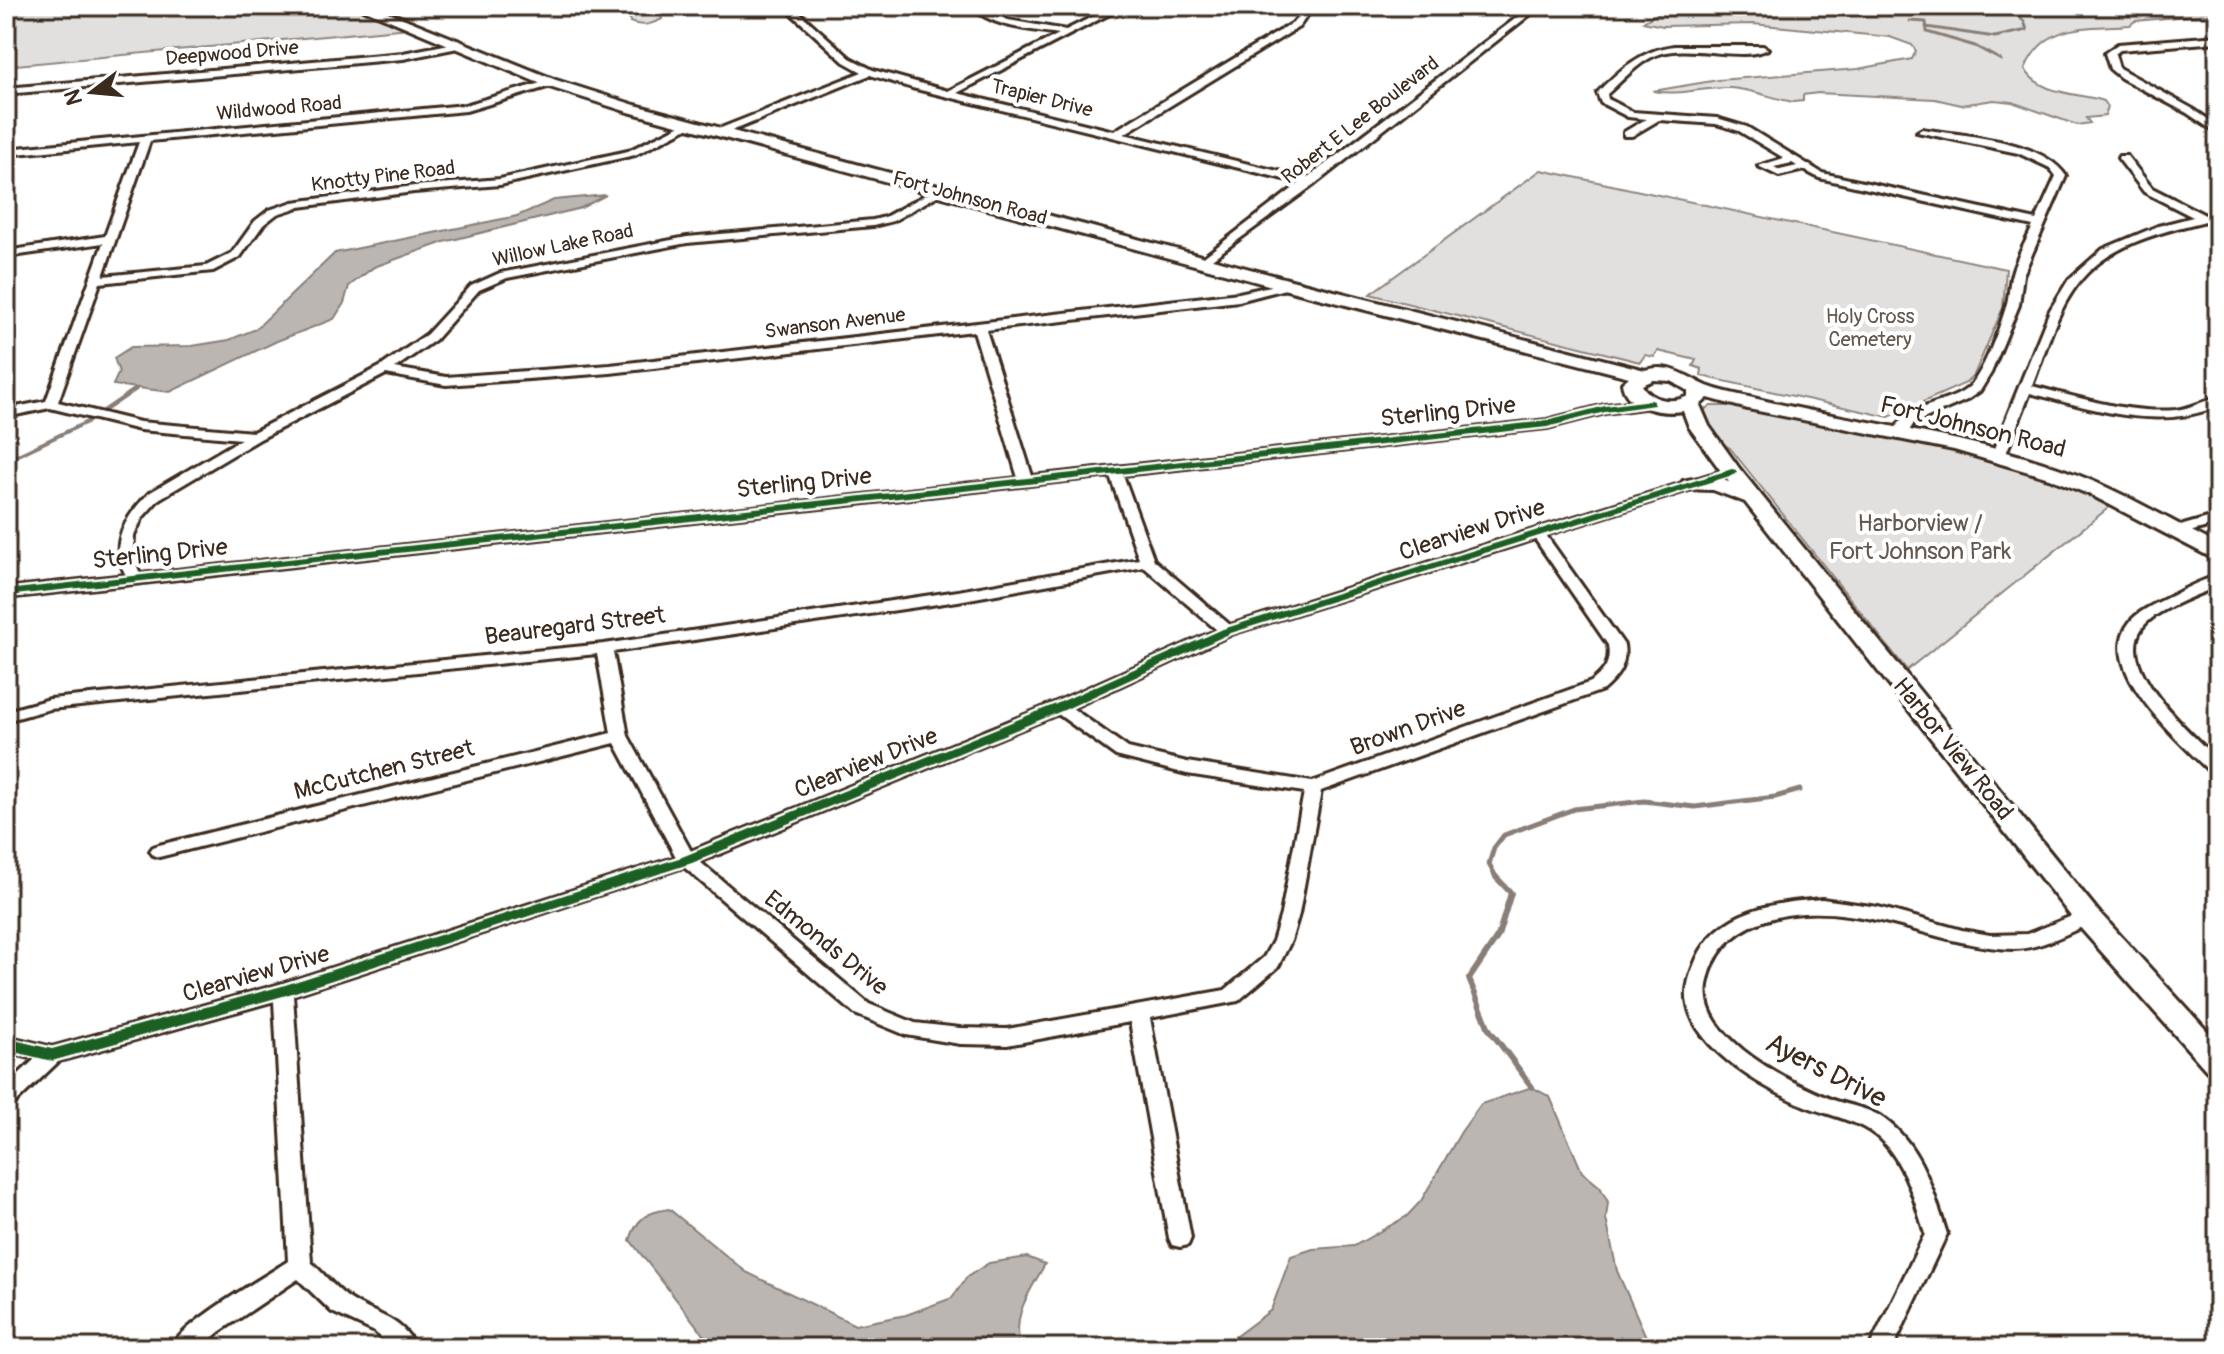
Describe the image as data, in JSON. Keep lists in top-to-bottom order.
{
  "streets": {
    "street": [
      "Deepwood Drive",
      "Trapier Drive",
      "Wildwood Road",
      "Robert E Lee Boulevard",
      "Knotty Pine Road",
      "Fort Johnson Road",
      "Willow Lake Road",
      "Swanson Avenue",
      "Sterling Drive",
      "Clearview Drive",
      "Beauregard Street",
      "Brown Drive",
      "Harbor View Road",
      "McCutchen Street",
      "Edmonds Drive",
      "Ayers Drive"
    ]
  },
  "crossings": [
    ["Deepwood Drive", "Fort Johnson Road"],
    ["Trapier Drive", "Robert E Lee Boulevard"],
    ["Wildwood Road", "Fort Johnson Road"],
    ["Robert E Lee Boulevard", "Fort Johnson Road"],
    ["Knotty Pine Road", "Fort Johnson Road"],
    ["Fort Johnson Road", "Willow Lake Road"],
    ["Fort Johnson Road", "Swanson Avenue"],
    ["Fort Johnson Road", "Sterling Drive"],
    ["Fort Johnson Road", "Harbor View Road"],
    ["Willow Lake Road", "Swanson Avenue"],
    ["Willow Lake Road", "Sterling Drive"],
    ["Sterling Drive", "Harbor View Road"],
    ["Clearview Drive", "Brown Drive"],
    ["Clearview Drive", "Harbor View Road"],
    ["Clearview Drive", "Edmonds Drive"],
    ["Beauregard Street", "Edmonds Drive"],
    ["Brown Drive", "Edmonds Drive"],
    ["Harbor View Road", "Ayers Drive"],
    ["McCutchen Street", "Edmonds Drive"]
  ],
  "parks": ["Holy Cross Cemetery", "Harborview / Fort Johnson Park"],
  "north": "left"
}
